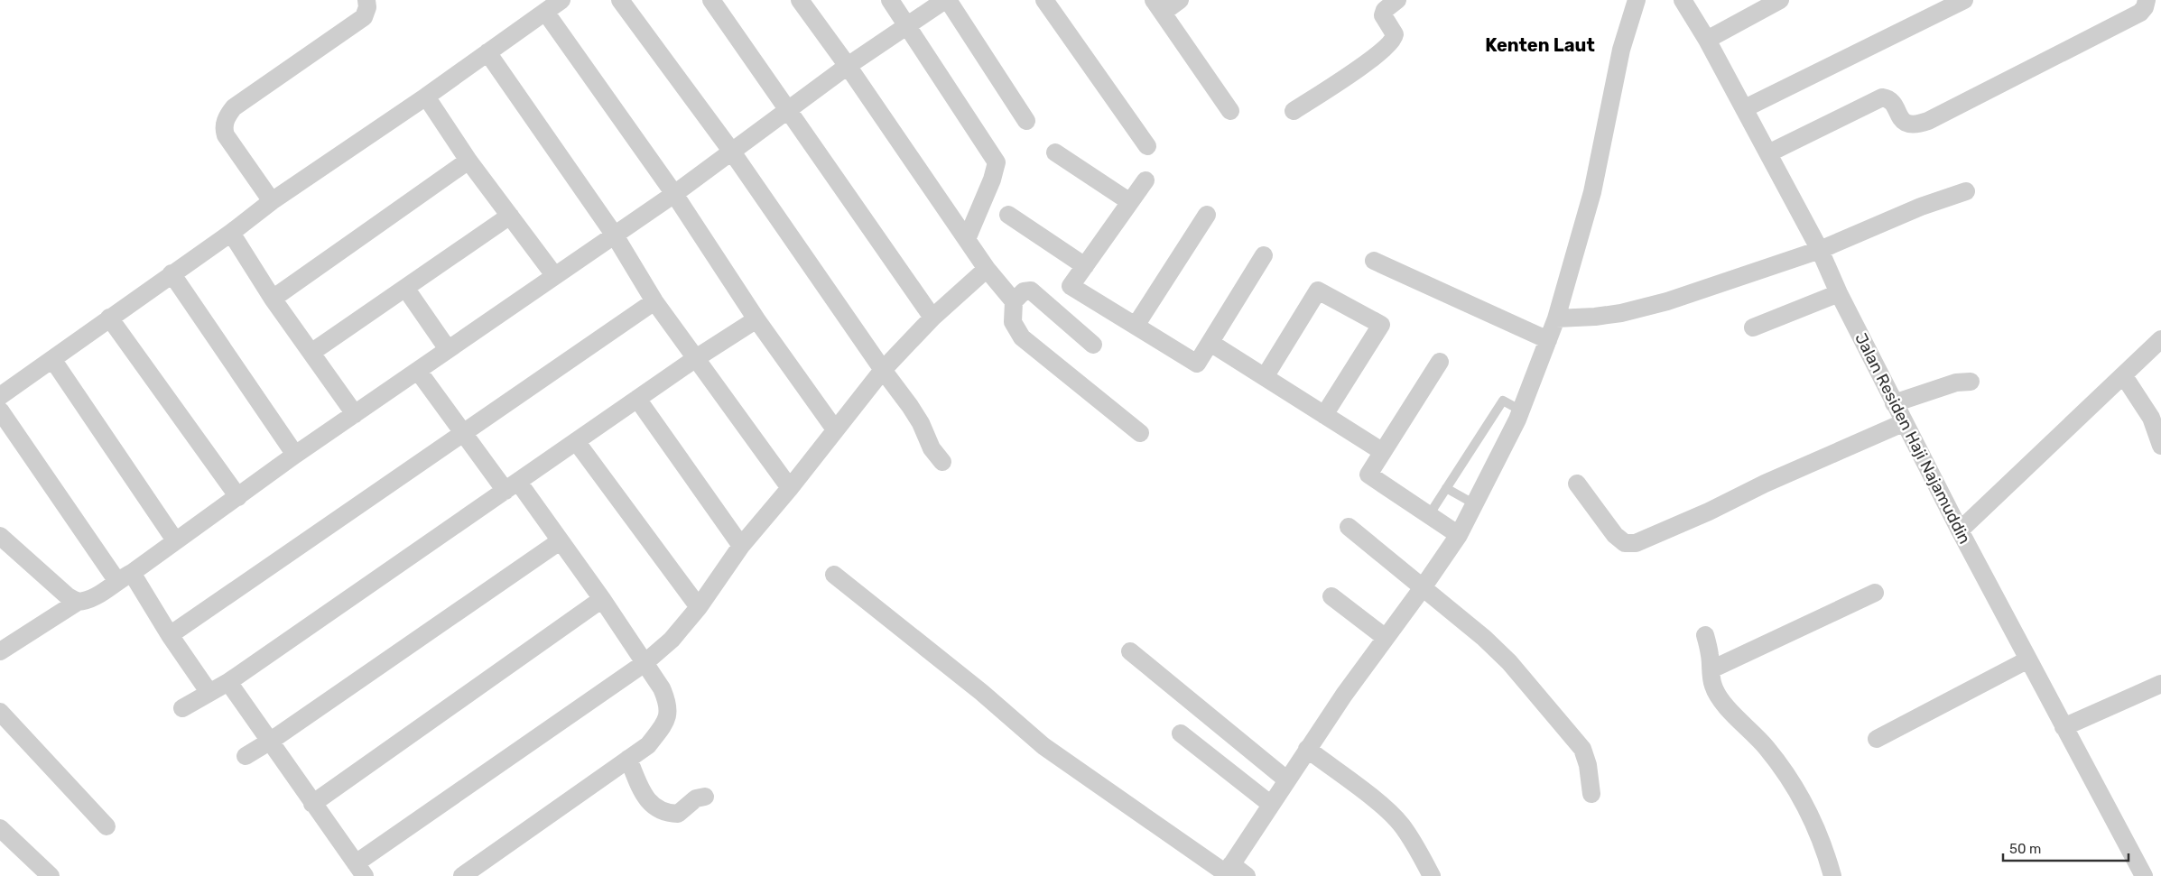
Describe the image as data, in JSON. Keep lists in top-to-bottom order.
{
  "streets": {
    "street": ["Jalan Residen Haji Najamuddin"]
  },
  "districts": ["Kenten Laut"],
  "scale_bar": "50 m"
}
